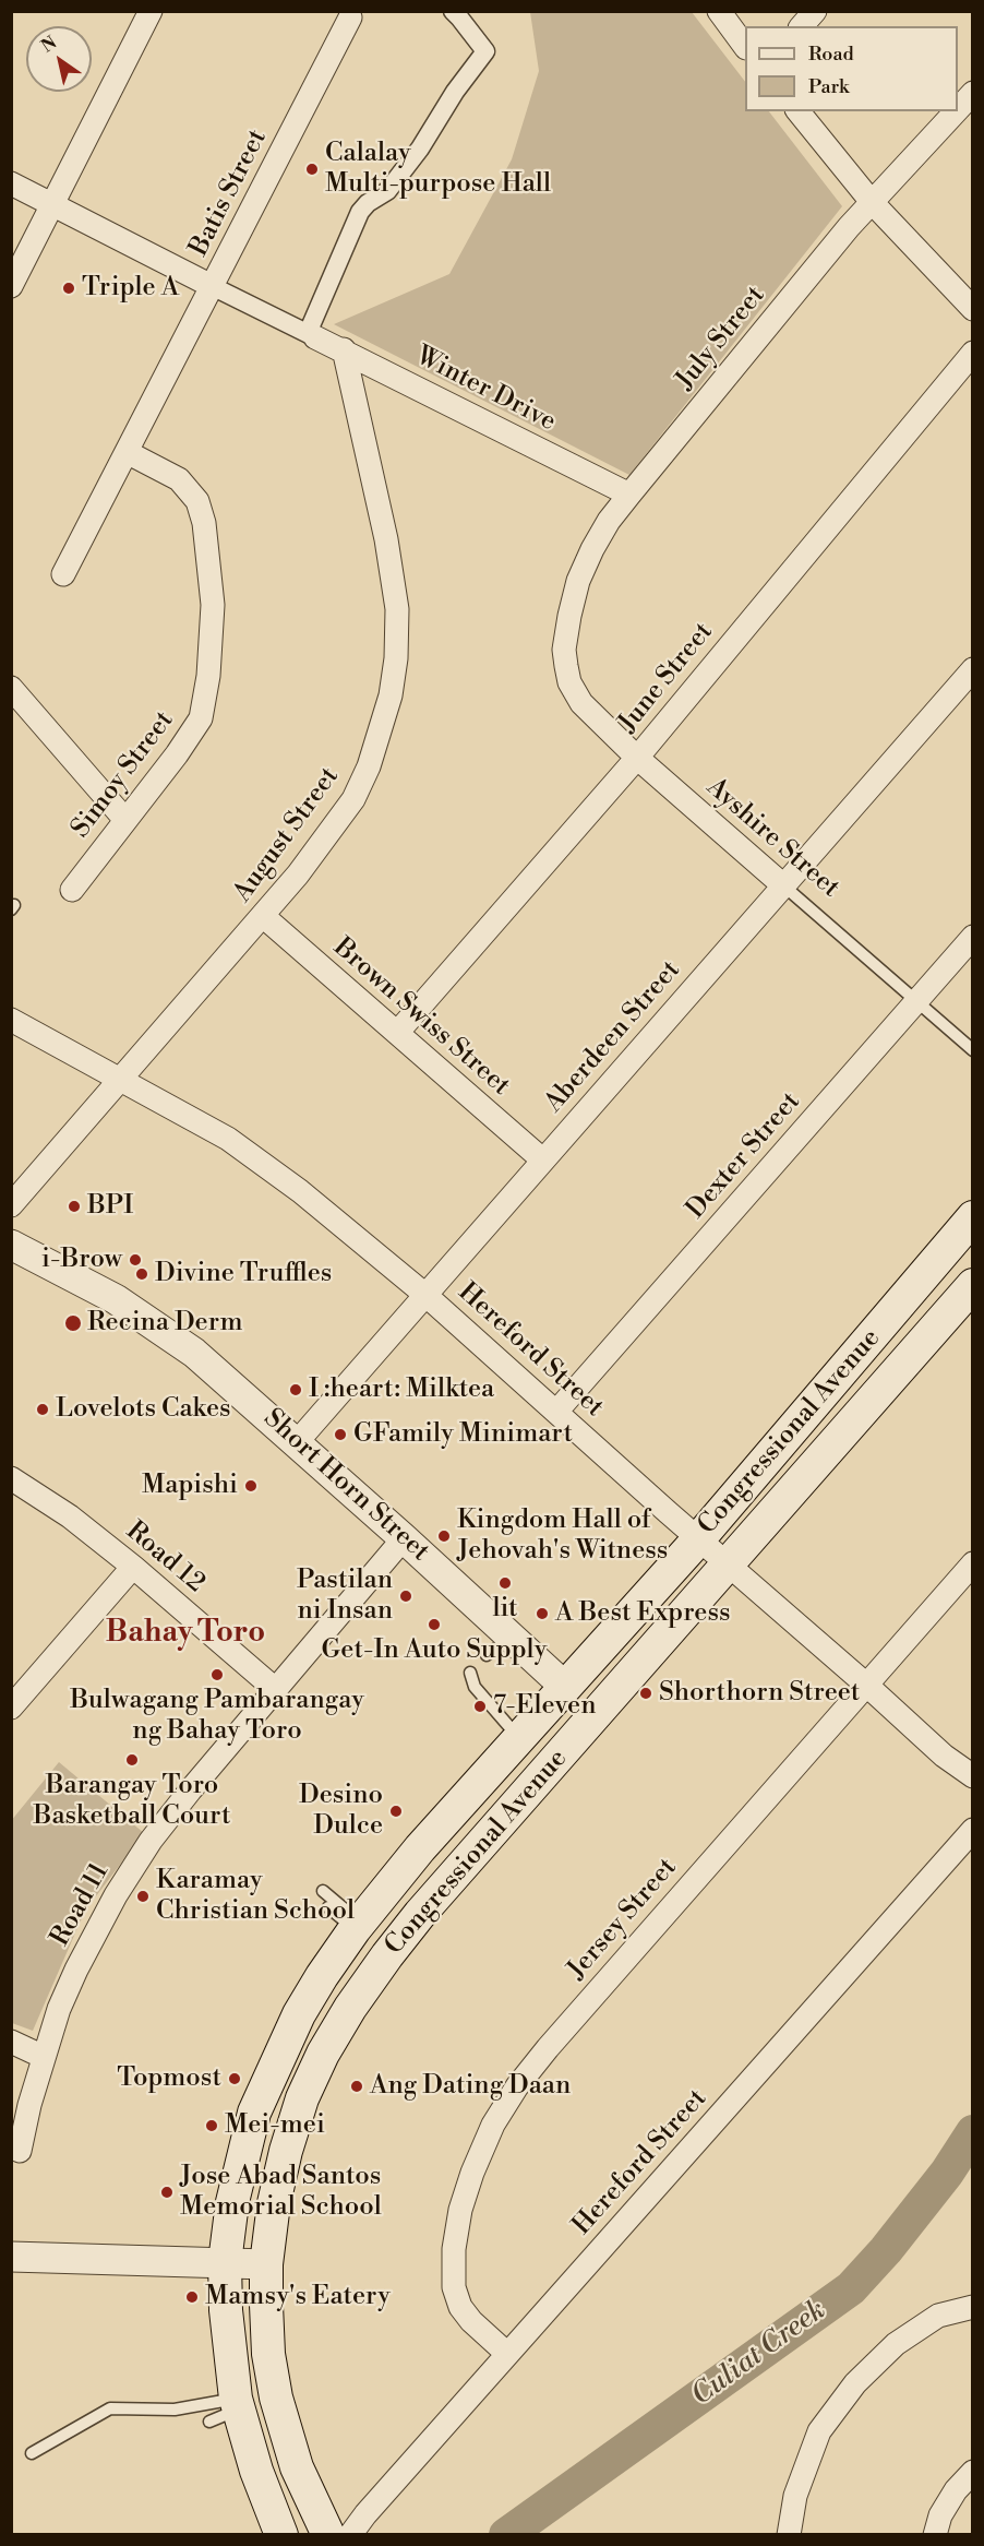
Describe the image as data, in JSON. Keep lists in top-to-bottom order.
{
  "streets": {
    "main road": ["Congressional Avenue"],
    "street": [
      "Batis Street",
      "July Street",
      "Winter Drive",
      "June Street",
      "Simoy Street",
      "August Street",
      "Ayshire Street",
      "Brown Swiss Street",
      "Aberdeen Street",
      "Dexter Street",
      "Hereford Street",
      "Short Horn Street",
      "Road 12",
      "Road 11",
      "Jersey Street"
    ]
  },
  "crossings": [
    ["Batis Street", "Simoy Street"],
    ["July Street", "Winter Drive"],
    ["July Street", "Ayshire Street"],
    ["Winter Drive", "August Street"],
    ["June Street", "Ayshire Street"],
    ["June Street", "Brown Swiss Street"],
    ["August Street", "Brown Swiss Street"],
    ["August Street", "Hereford Street"],
    ["Ayshire Street", "Aberdeen Street"],
    ["Ayshire Street", "Dexter Street"],
    ["Brown Swiss Street", "Aberdeen Street"],
    ["Aberdeen Street", "Hereford Street"],
    ["Aberdeen Street", "Short Horn Street"],
    ["Dexter Street", "Hereford Street"],
    ["Hereford Street", "Congressional Avenue"],
    ["Hereford Street", "Jersey Street"],
    ["Congressional Avenue", "Short Horn Street"],
    ["Short Horn Street", "Road 11"],
    ["Road 12", "Road 11"]
  ],
  "districts": ["Bahay Toro"],
  "water": ["Culiat Creek"],
  "places": [
    "Calalay Multi-purpose Hall",
    "Triple A",
    "BPI",
    "i-Brow",
    "Divine Truffles",
    "Recina Derm",
    "I :heart: Milktea",
    "Lovelots Cakes",
    "GFamily Minimart",
    "Mapishi",
    "Kingdom Hall of Jehovah's Witness",
    "lit",
    "Pastilan ni Insan",
    "A Best Express",
    "Get-In Auto Supply",
    "Bulwagang Pambarangay ng Bahay Toro",
    "Shorthorn Street",
    "7-Eleven",
    "Barangay Toro Basketball Court",
    "Desino Dulce",
    "Karamay Christian School",
    "Topmost",
    "Ang Dating Daan",
    "Mei-mei",
    "Jose Abad Santos Memorial School",
    "Mamsy's Eatery"
  ],
  "legend": ["Road", "Park"],
  "north": "top left"
}
